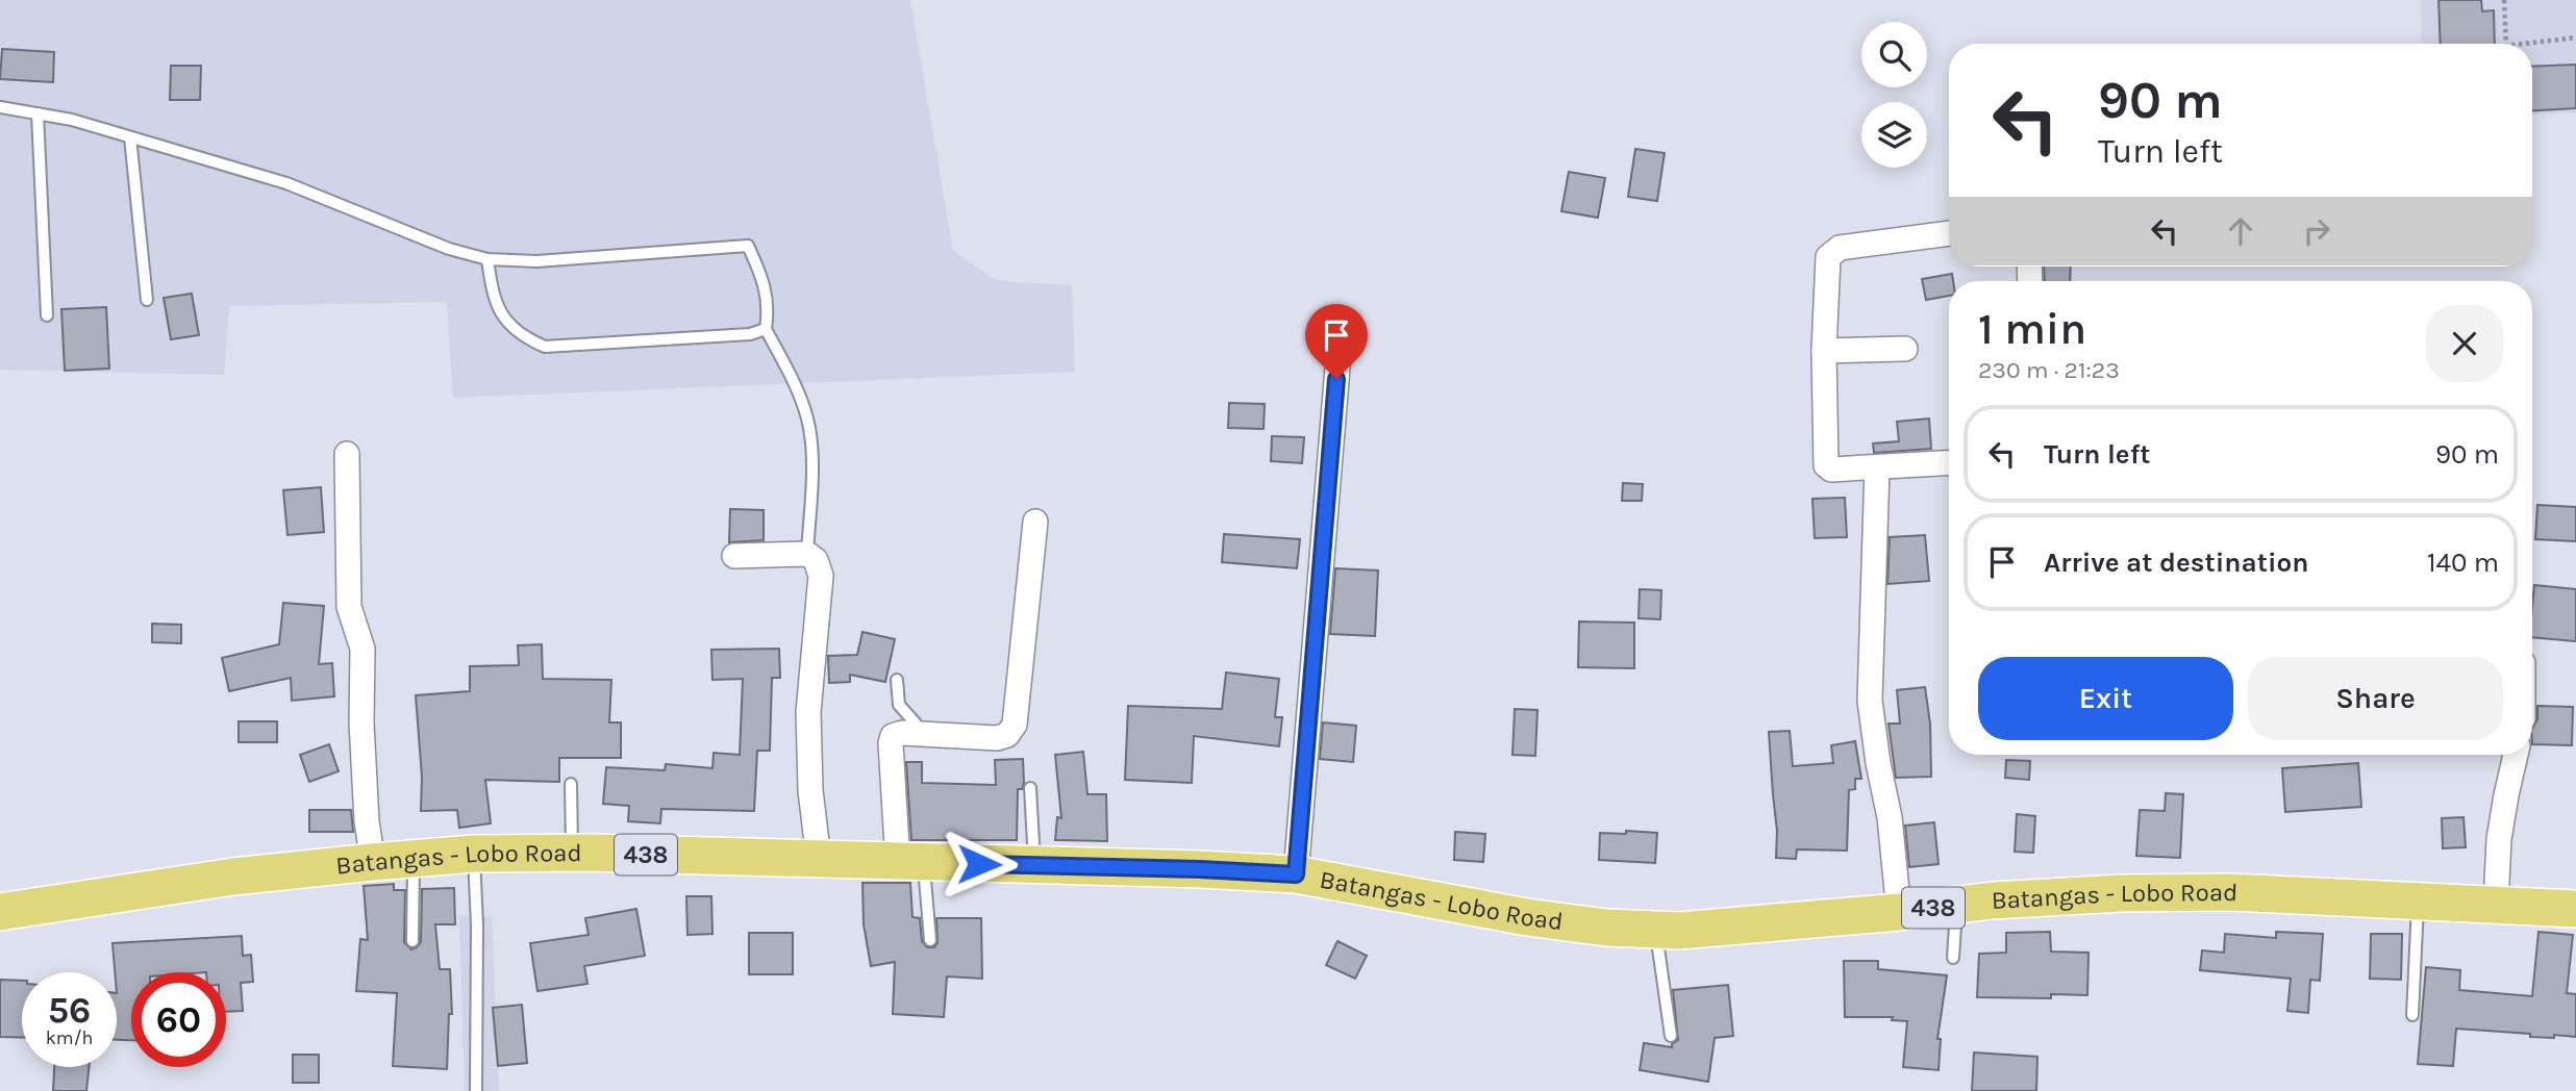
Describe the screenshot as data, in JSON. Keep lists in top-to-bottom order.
{
  "streets": {
    "main road": ["438", "Batangas - Lobo Road"]
  },
  "page": {
    "turn": ["90 m", "Turn left"],
    "heading": ["1 min", "230 m · 21:23"],
    "list": [
      {
        "name": "Turn left",
        "value": "90 m"
      },
      {
        "name": "Arrive at destination",
        "value": "140 m"
      }
    ],
    "buttons": ["Exit", "Share"],
    "speed": "56 km/h",
    "limit": "60"
  }
}
